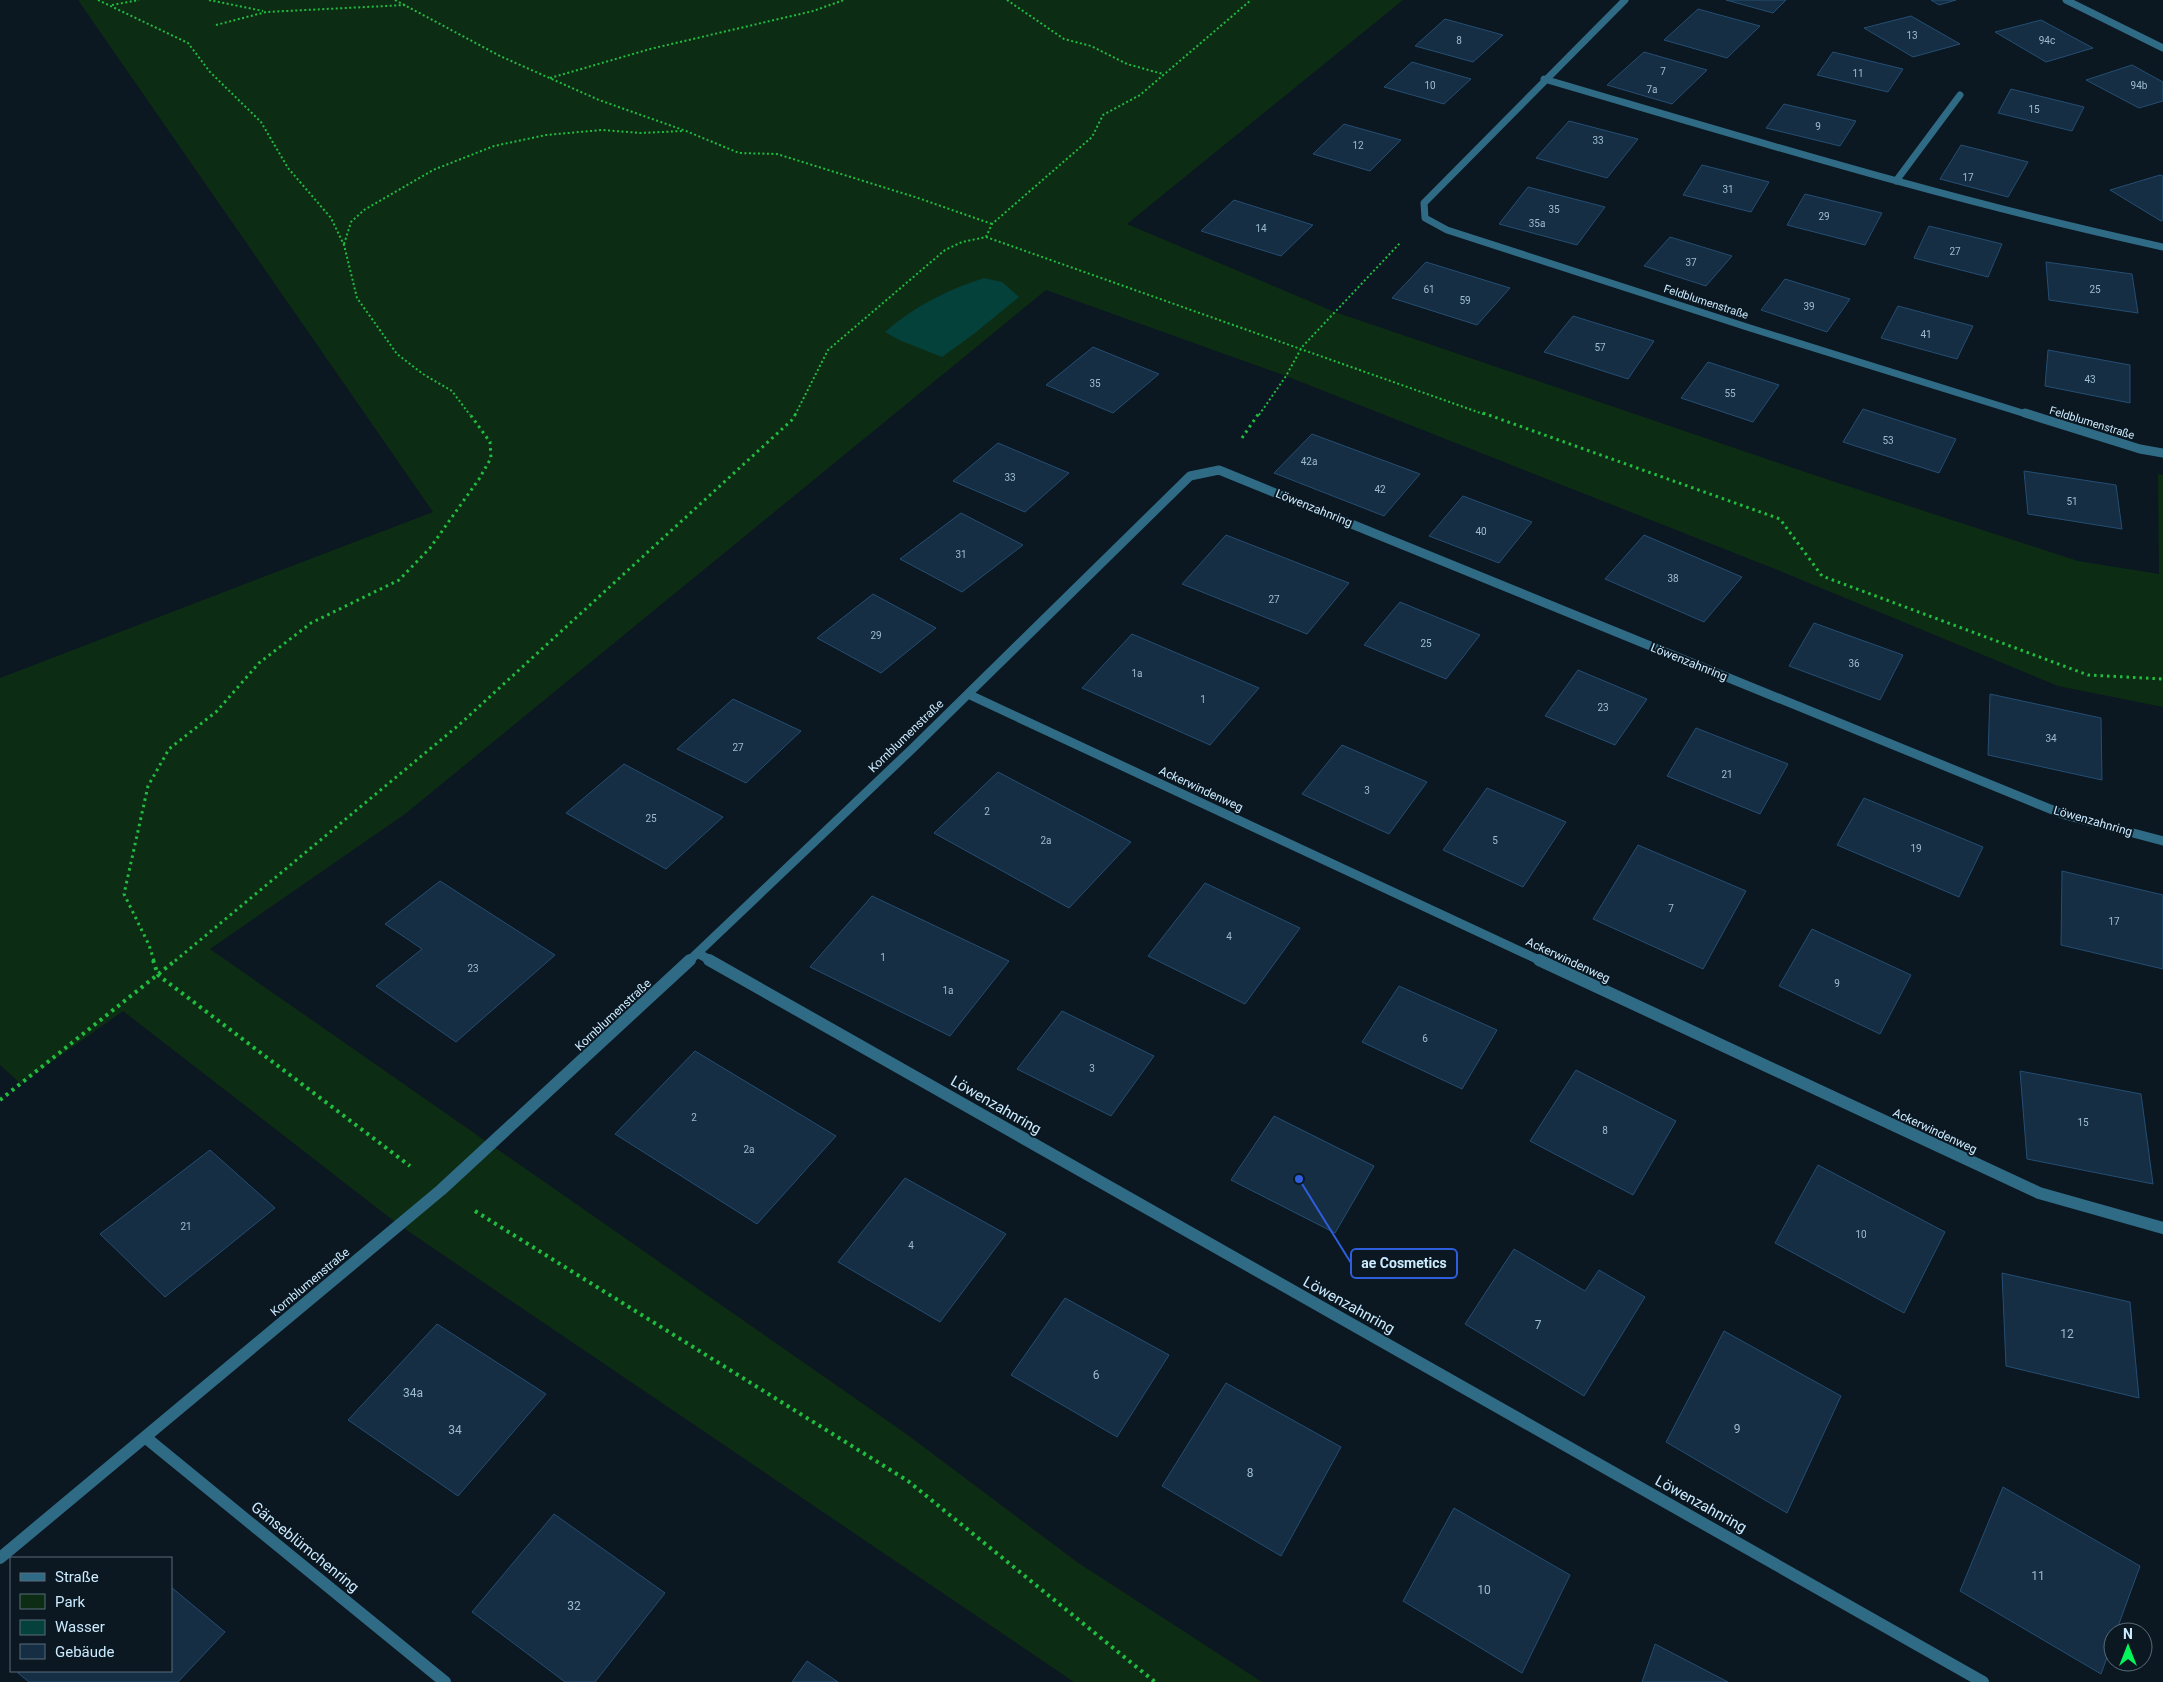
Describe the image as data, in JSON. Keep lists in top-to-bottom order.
{
  "streets": {
    "street": [
      "Feldblumenstraße",
      "Löwenzahnring",
      "Kornblumenstraße",
      "Ackerwindenweg",
      "Gänseblümchenring"
    ]
  },
  "crossings": [
    ["Löwenzahnring", "Kornblumenstraße"],
    ["Kornblumenstraße", "Ackerwindenweg"],
    ["Kornblumenstraße", "Gänseblümchenring"]
  ],
  "places": ["ae Cosmetics"],
  "house_numbers": [
    "13",
    "8",
    "94c",
    "7",
    "11",
    "10",
    "94b",
    "7a",
    "15",
    "9",
    "33",
    "12",
    "17",
    "31",
    "35",
    "29",
    "35a",
    "14",
    "27",
    "37",
    "61",
    "25",
    "59",
    "39",
    "41",
    "57",
    "43",
    "35",
    "55",
    "53",
    "42a",
    "33",
    "42",
    "51",
    "40",
    "31",
    "38",
    "27",
    "29",
    "25",
    "36",
    "1a",
    "1",
    "23",
    "34",
    "27",
    "21",
    "3",
    "2",
    "25",
    "2a",
    "5",
    "19",
    "7",
    "17",
    "4",
    "1",
    "23",
    "9",
    "1a",
    "6",
    "3",
    "2",
    "15",
    "8",
    "2a",
    "21",
    "10",
    "4",
    "7",
    "12",
    "6",
    "34a",
    "9",
    "34",
    "8",
    "11",
    "10",
    "32"
  ],
  "legend": [
    "Straße",
    "Park",
    "Wasser",
    "Gebäude"
  ],
  "north": "top"
}
